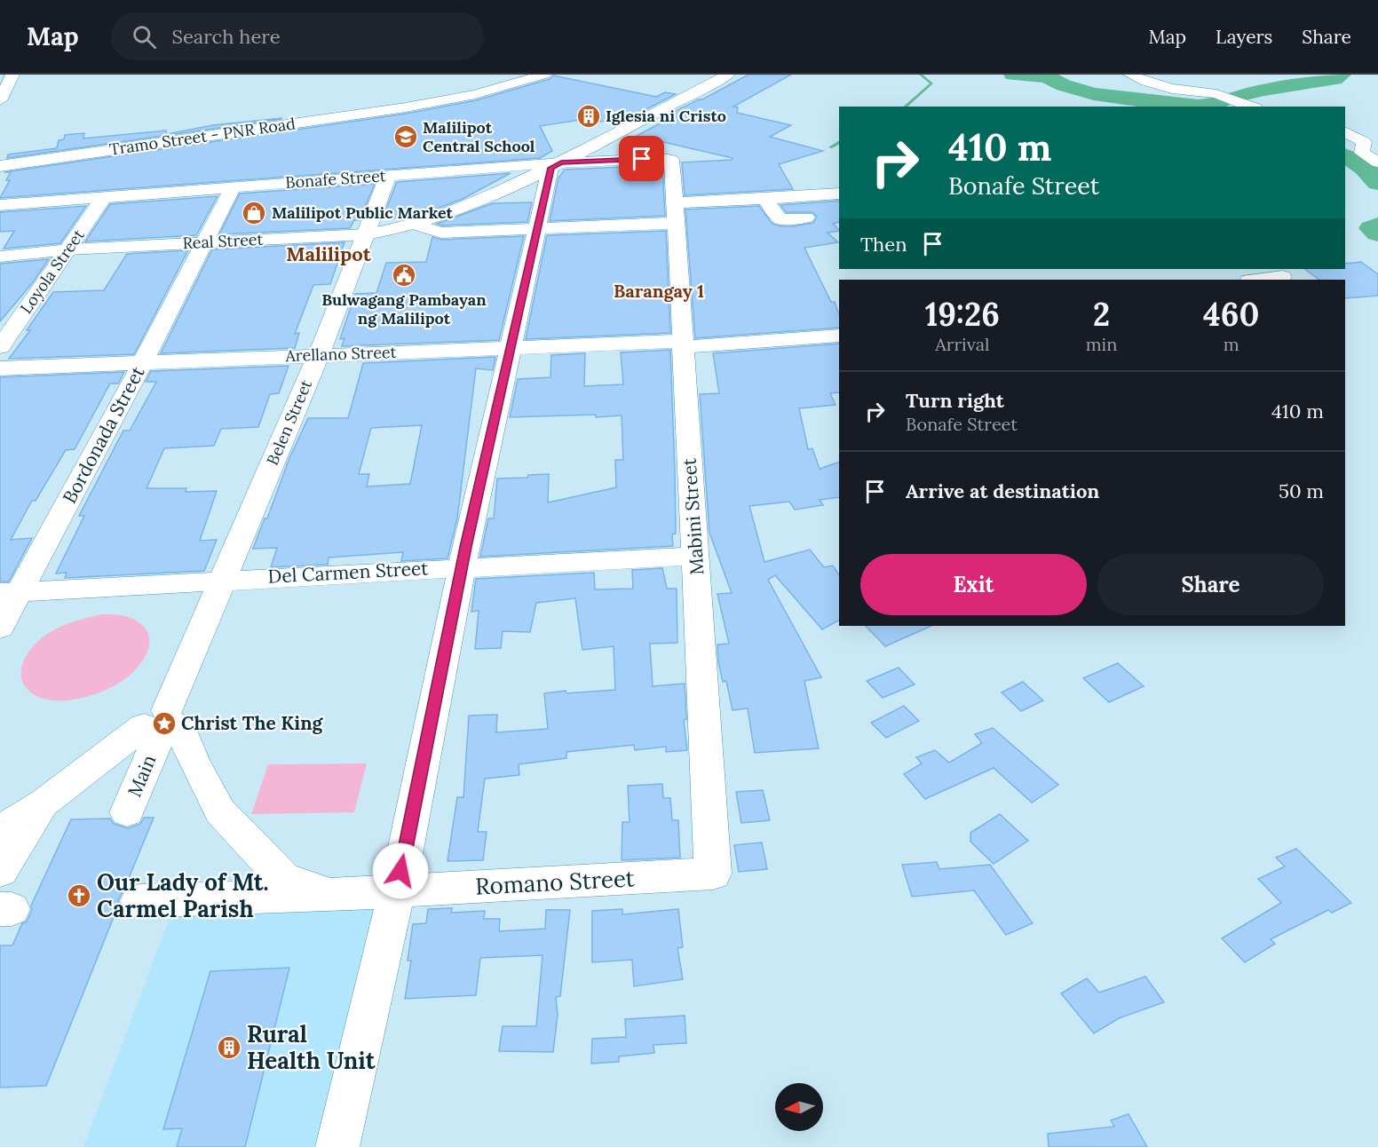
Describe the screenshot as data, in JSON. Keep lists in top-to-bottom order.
{
  "streets": {
    "street": [
      "Tramo Street - PNR Road",
      "Bonafe Street",
      "Real Street",
      "Loyola Street",
      "Arellano Street",
      "Belen Street",
      "Bordonada Street",
      "Mabini Street",
      "Del Carmen Street",
      "Main",
      "Romano Street"
    ]
  },
  "crossings": [
    ["Bonafe Street", "Real Street"],
    ["Bonafe Street", "Loyola Street"],
    ["Bonafe Street", "Belen Street"],
    ["Bonafe Street", "Bordonada Street"],
    ["Bonafe Street", "Mabini Street"],
    ["Real Street", "Loyola Street"],
    ["Real Street", "Belen Street"],
    ["Real Street", "Bordonada Street"],
    ["Arellano Street", "Belen Street"],
    ["Arellano Street", "Bordonada Street"],
    ["Arellano Street", "Mabini Street"],
    ["Belen Street", "Del Carmen Street"],
    ["Belen Street", "Main"],
    ["Bordonada Street", "Del Carmen Street"],
    ["Mabini Street", "Del Carmen Street"],
    ["Mabini Street", "Romano Street"]
  ],
  "districts": ["Malilipot", "Barangay 1"],
  "places": {
    "building": ["Iglesia ni Cristo", "Rural Health Unit"],
    "school or university": ["Malilipot Central School"],
    "shop": ["Malilipot Public Market"],
    "public building": ["Bulwagang Pambayan ng Malilipot"],
    "place": ["Christ The King"],
    "church": ["Our Lady of Mt. Carmel Parish"]
  },
  "north": "left",
  "page": {
    "header": "Map",
    "search": "Search here",
    "nav": ["Map", "Layers", "Share"],
    "turn": ["410 m", "Bonafe Street"],
    "then": "Then",
    "eta": [
      "19:26",
      "Arrival",
      "2",
      "min",
      "460",
      "m"
    ],
    "list": [
      {
        "name": "Turn right",
        "note": "Bonafe Street",
        "value": "410 m"
      },
      {
        "name": "Arrive at destination",
        "value": "50 m"
      }
    ],
    "buttons": ["Exit", "Share"]
  }
}
